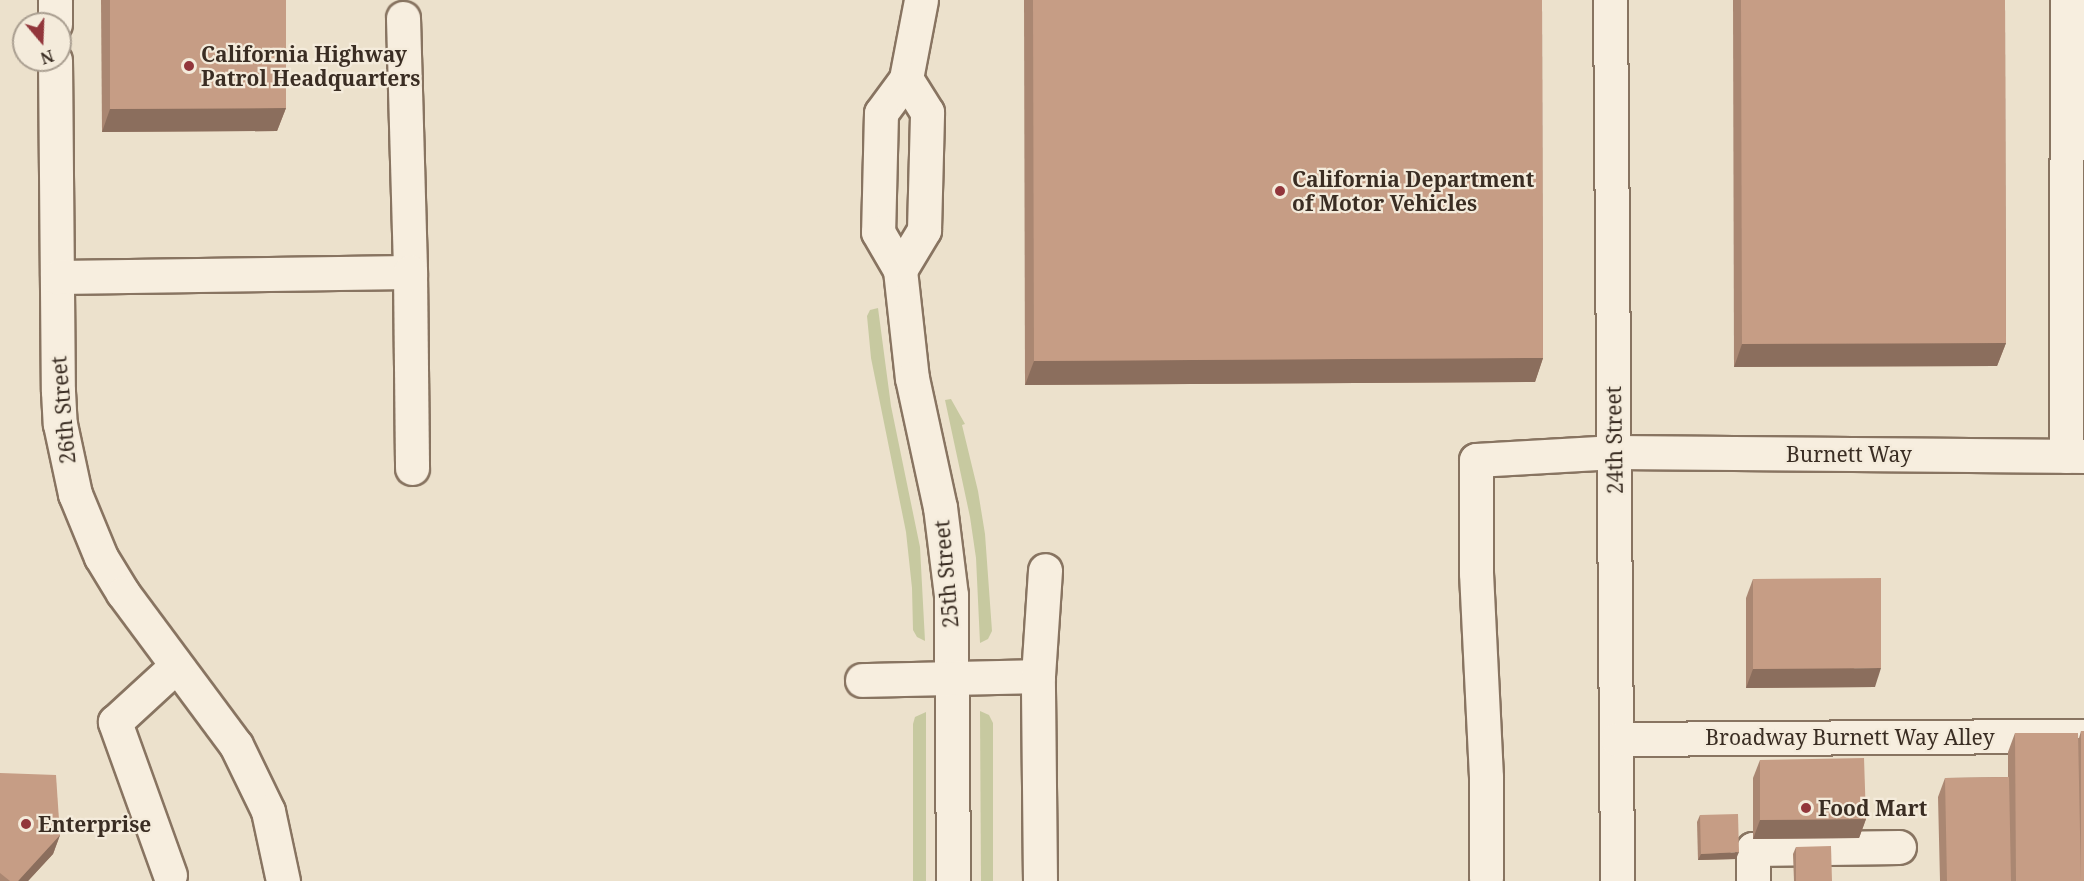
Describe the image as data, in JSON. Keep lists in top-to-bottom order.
{
  "streets": {
    "street": [
      "26th Street",
      "24th Street",
      "Burnett Way",
      "25th Street",
      "Broadway Burnett Way Alley"
    ]
  },
  "crossings": [
    ["24th Street", "Burnett Way"],
    ["24th Street", "Broadway Burnett Way Alley"]
  ],
  "places": [
    "California Highway Patrol Headquarters",
    "California Department of Motor Vehicles",
    "Food Mart",
    "Enterprise"
  ],
  "north": "bottom"
}
